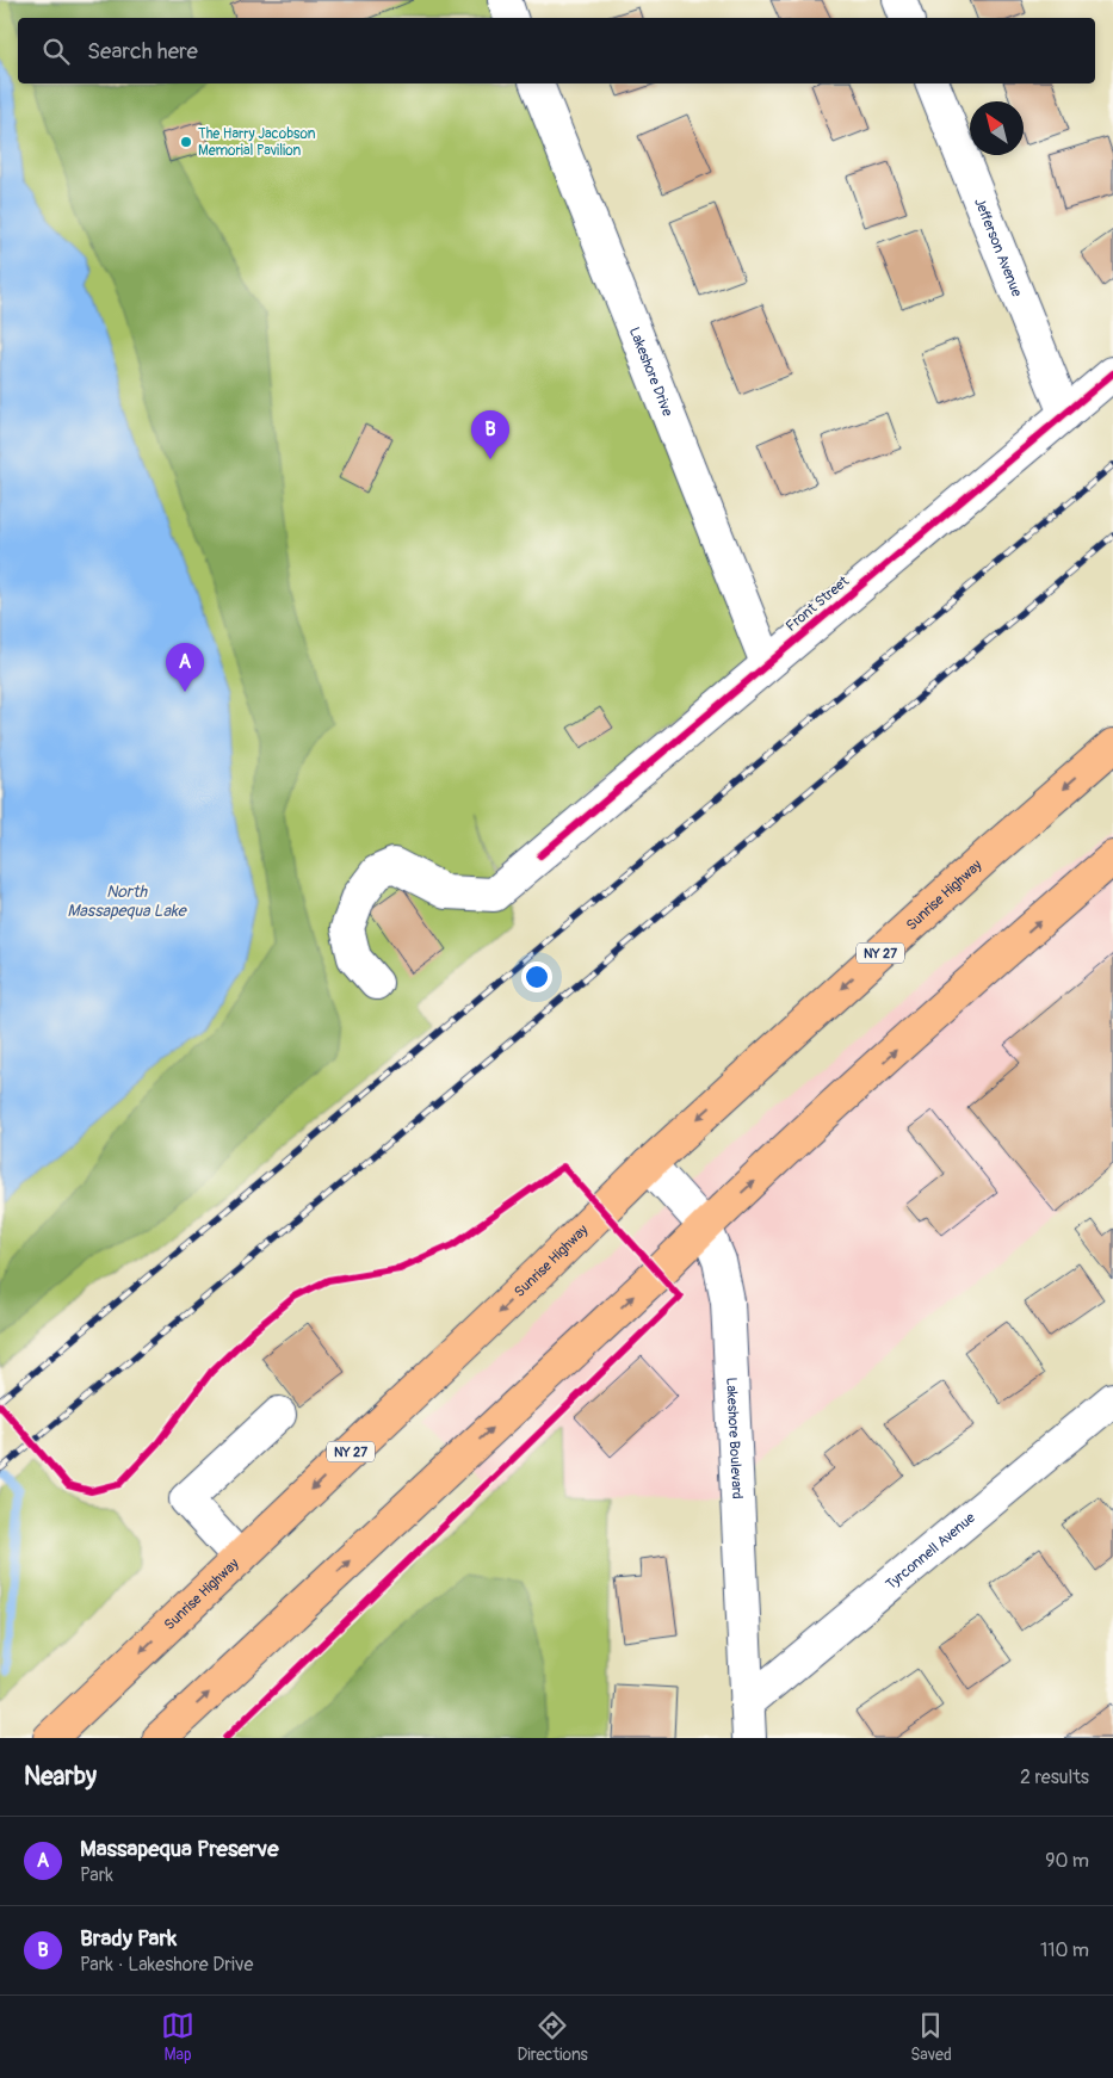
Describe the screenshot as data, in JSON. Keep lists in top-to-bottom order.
{
  "streets": {
    "highway": ["Sunrise Highway", "NY 27"],
    "street": [
      "Jefferson Avenue",
      "Lakeshore Drive",
      "Front Street",
      "Lakeshore Boulevard",
      "Tyrconnell Avenue"
    ]
  },
  "crossings": [
    ["Jefferson Avenue", "Front Street"],
    ["Lakeshore Drive", "Front Street"],
    ["Sunrise Highway", "Lakeshore Boulevard"],
    ["Lakeshore Boulevard", "Tyrconnell Avenue"]
  ],
  "water": ["North Massapequa Lake"],
  "places": ["The Harry Jacobson Memorial Pavilion"],
  "north": "top left",
  "page": {
    "search": "Search here",
    "pins": ["B", "A"],
    "heading": ["Nearby", "2 results"],
    "list": [
      {
        "mark": "A",
        "name": "Massapequa Preserve",
        "note": "Park",
        "value": "90 m"
      },
      {
        "mark": "B",
        "name": "Brady Park",
        "note": "Park · Lakeshore Drive",
        "value": "110 m"
      }
    ],
    "nav": ["Map", "Directions", "Saved"]
  }
}
